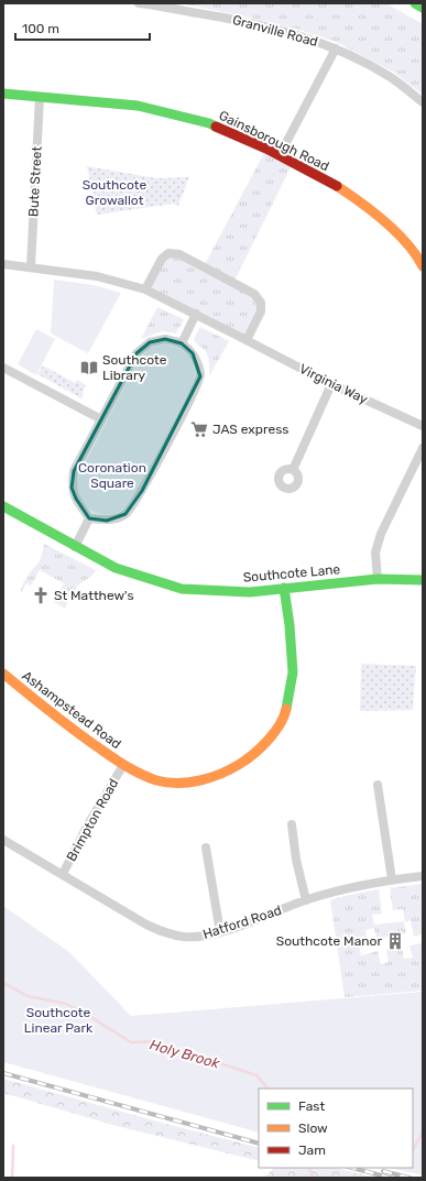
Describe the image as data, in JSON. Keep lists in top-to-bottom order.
{
  "streets": {
    "street": [
      "Granville Road",
      "Gainsborough Road",
      "Bute Street",
      "Virginia Way",
      "Southcote Lane",
      "Ashampstead Road",
      "Brimpton Road",
      "Hatford Road"
    ]
  },
  "crossings": [
    ["Gainsborough Road", "Bute Street"],
    ["Bute Street", "Virginia Way"],
    ["Southcote Lane", "Ashampstead Road"],
    ["Ashampstead Road", "Brimpton Road"],
    ["Brimpton Road", "Hatford Road"]
  ],
  "water": ["Holy Brook"],
  "parks": ["Southcote Growallot", "Coronation Square", "Southcote Linear Park"],
  "places": {
    "library": ["Southcote Library"],
    "supermarket": ["JAS express"],
    "church": ["St Matthew's"],
    "building": ["Southcote Manor"]
  },
  "legend": ["Fast", "Slow", "Jam"],
  "scale_bar": "100 m"
}
